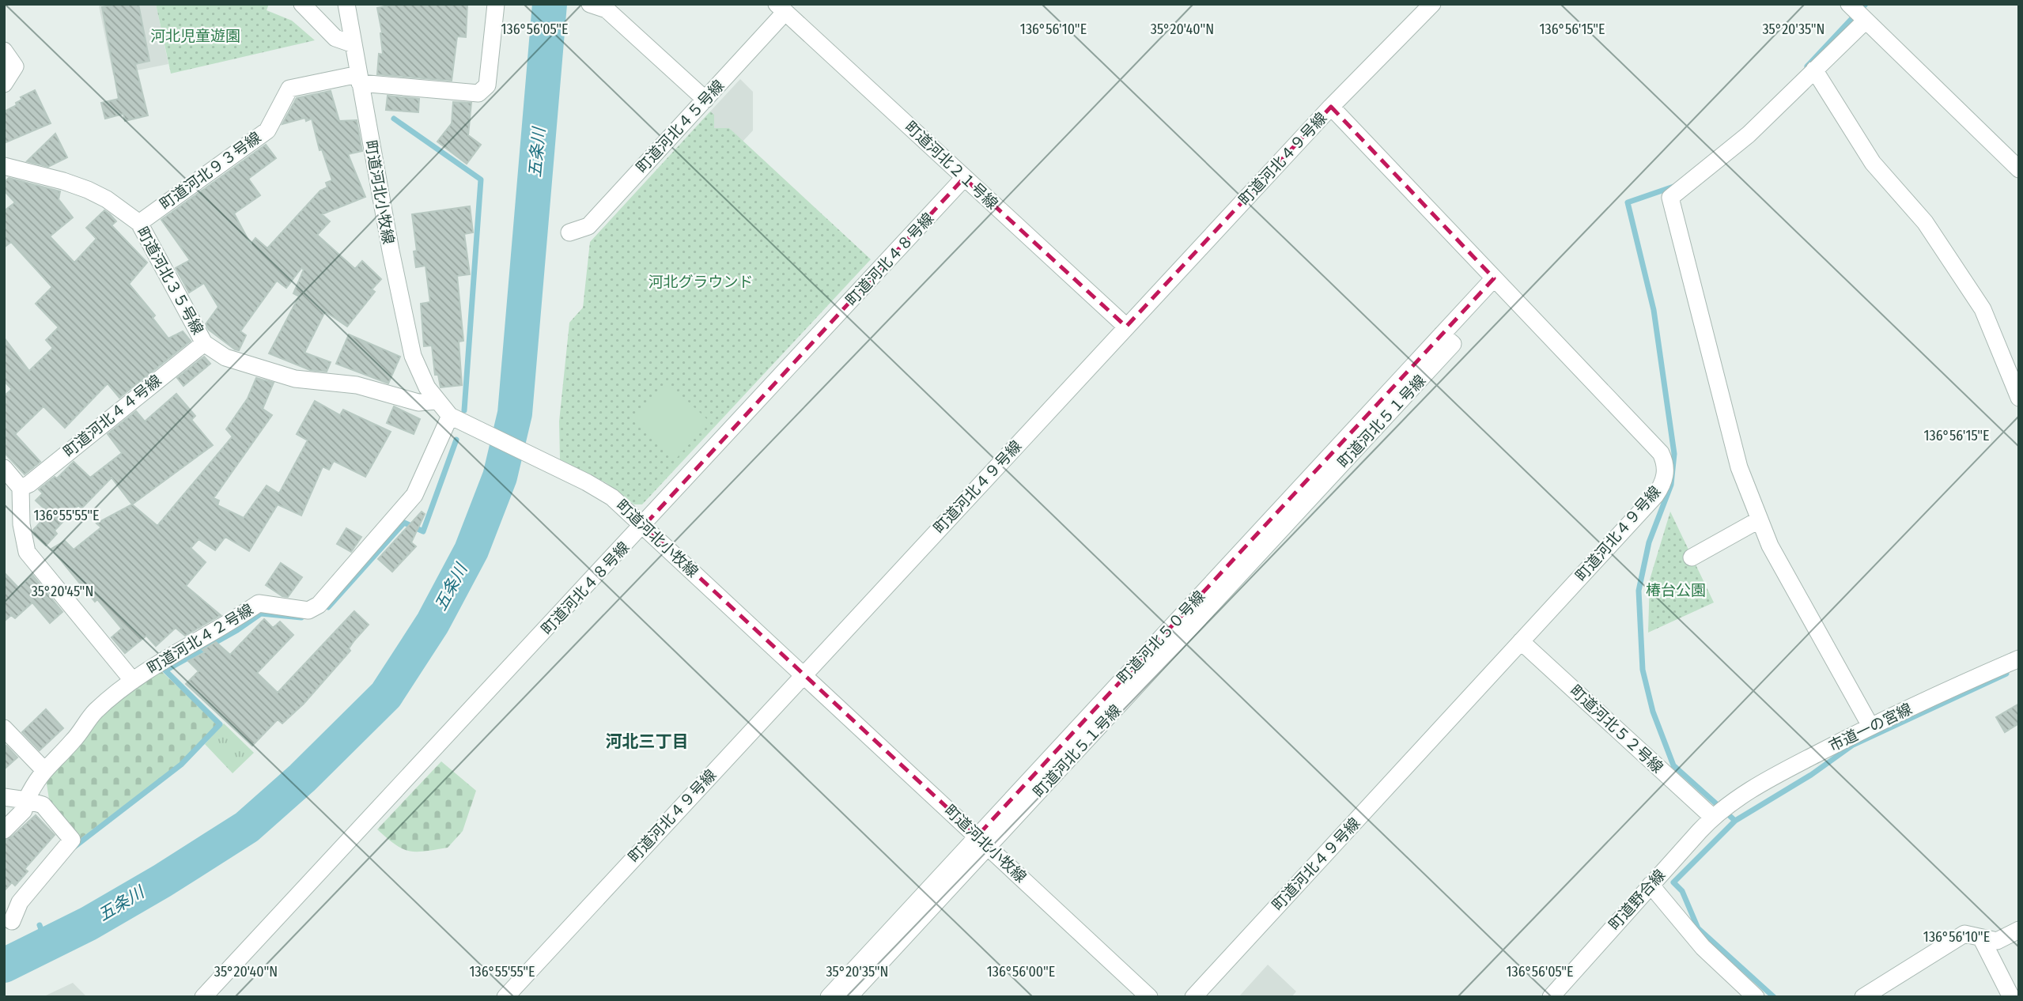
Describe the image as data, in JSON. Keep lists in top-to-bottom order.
{
  "streets": {
    "street": [
      "町道河北４５号線",
      "町道河北４９号線",
      "町道河北２１号線",
      "町道河北９３号線",
      "町道河北小牧線",
      "町道河北４８号線",
      "町道河北３５号線",
      "町道河北４４号線",
      "町道河北５０号線",
      "町道河北４２号線",
      "市道一の宮線",
      "町道河北５２号線",
      "町道野合線"
    ]
  },
  "crossings": [
    ["町道河北４５号線", "町道河北２１号線"],
    ["町道河北４９号線", "町道河北２１号線"],
    ["町道河北４９号線", "町道河北小牧線"],
    ["町道河北４９号線", "町道河北５０号線"],
    ["町道河北４９号線", "町道河北５２号線"],
    ["町道河北２１号線", "町道河北４８号線"],
    ["町道河北９３号線", "町道河北小牧線"],
    ["町道河北９３号線", "町道河北３５号線"],
    ["町道河北小牧線", "町道河北４８号線"],
    ["町道河北小牧線", "町道河北３５号線"],
    ["町道河北小牧線", "町道河北５０号線"],
    ["町道河北小牧線", "町道河北４２号線"],
    ["町道河北３５号線", "町道河北４４号線"],
    ["市道一の宮線", "町道野合線"],
    ["町道河北５２号線", "町道野合線"]
  ],
  "districts": ["河北三丁目"],
  "water": ["五条川"],
  "parks": ["河北児童遊園", "河北グラウンド", "椿台公園"],
  "coordinates": [
    "136°56'05\"E",
    "136°56'10\"E",
    "136°56'15\"E",
    "35°20'40\"N",
    "35°20'35\"N",
    "136°55'55\"E",
    "35°20'45\"N",
    "136°56'00\"E"
  ]
}
